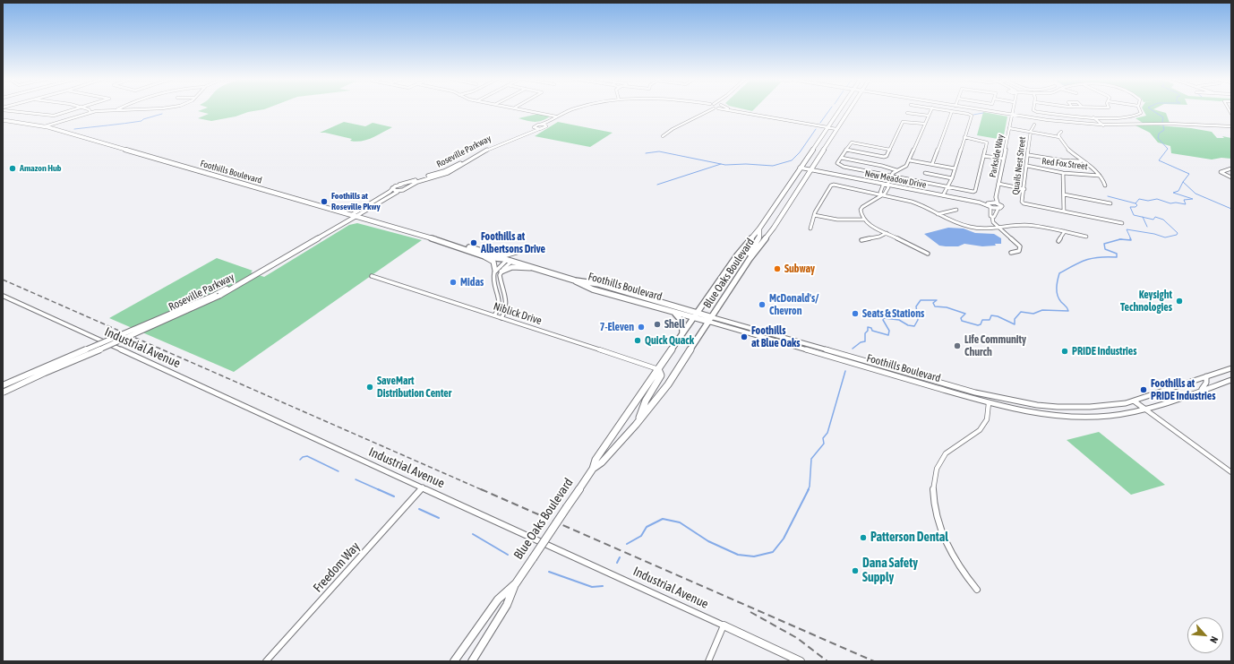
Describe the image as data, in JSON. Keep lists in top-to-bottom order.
{
  "streets": {
    "main road": [
      "Roseville Parkway",
      "Foothills Boulevard",
      "Blue Oaks Boulevard",
      "Industrial Avenue"
    ],
    "street": [
      "Parkside Way",
      "Red Fox Street",
      "Quails Nest Street",
      "New Meadow Drive",
      "Niblick Drive",
      "Freedom Way"
    ]
  },
  "crossings": [
    ["Roseville Parkway", "Foothills Boulevard"],
    ["Parkside Way", "New Meadow Drive"],
    ["Red Fox Street", "Quails Nest Street"],
    ["Foothills Boulevard", "Blue Oaks Boulevard"],
    ["New Meadow Drive", "Blue Oaks Boulevard"],
    ["Blue Oaks Boulevard", "Niblick Drive"],
    ["Industrial Avenue", "Freedom Way"]
  ],
  "places": [
    "Amazon Hub",
    "Foothills at Roseville Pkwy",
    "Foothills at Albertsons Drive",
    "Subway",
    "Midas",
    "Keysight Technologies",
    "McDonald's/ Chevron",
    "Seats & Stations",
    "Shell",
    "7-Eleven",
    "Foothills at Blue Oaks",
    "Quick Quack",
    "Life Community Church",
    "PRIDE Industries",
    "SaveMart Distribution Center",
    "Foothills at PRIDE Industries",
    "Patterson Dental",
    "Dana Safety Supply"
  ],
  "north": "bottom right"
}
